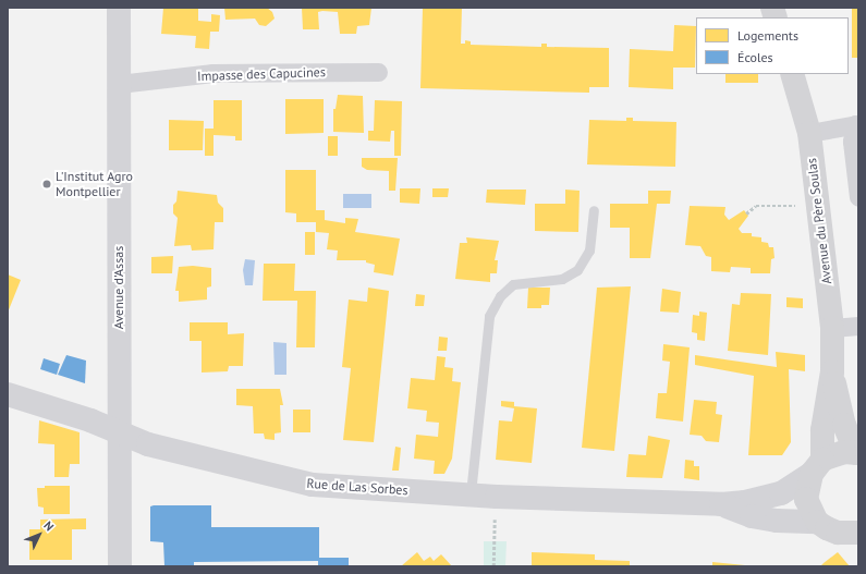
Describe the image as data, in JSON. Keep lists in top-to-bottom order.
{
  "streets": {
    "main road": ["Avenue du Père Soulas"],
    "street": ["Impasse des Capucines", "Avenue d'Assas", "Rue de Las Sorbes"]
  },
  "crossings": [
    ["Impasse des Capucines", "Avenue d'Assas"],
    ["Avenue du Père Soulas", "Rue de Las Sorbes"],
    ["Avenue d'Assas", "Rue de Las Sorbes"]
  ],
  "places": ["L'Institut Agro Montpellier"],
  "legend": ["Logements", "Écoles"],
  "north": "top right"
}
